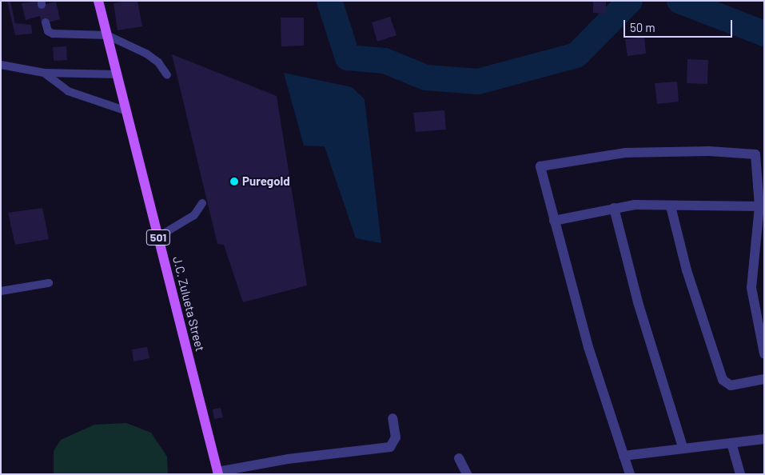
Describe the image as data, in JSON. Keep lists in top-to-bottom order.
{
  "streets": {
    "main road": ["501", "J.C. Zulueta Street"]
  },
  "places": ["Puregold"],
  "scale_bar": "50 m"
}
